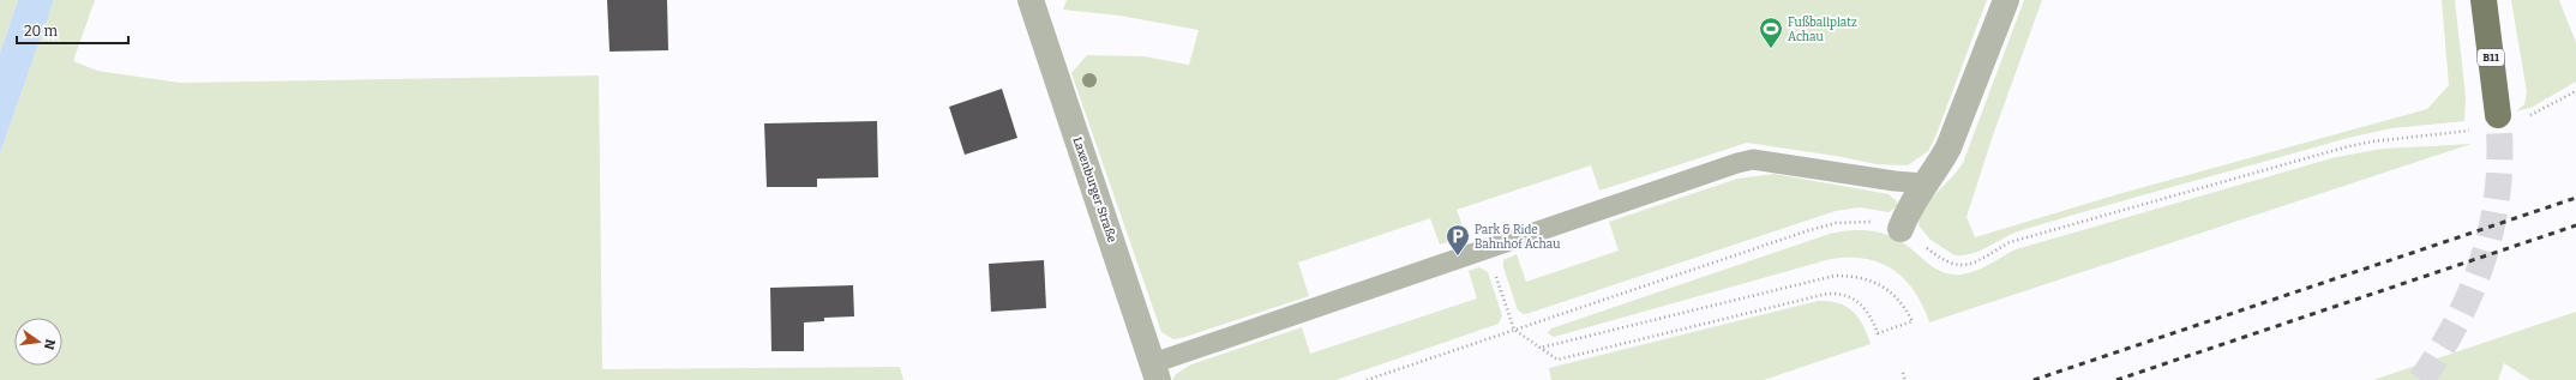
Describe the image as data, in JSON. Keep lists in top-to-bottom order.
{
  "streets": {
    "main road": ["B11"],
    "street": ["Laxenburger Straße"]
  },
  "places": {
    "sports": ["Fußballplatz Achau"],
    "parking": ["Park & Ride Bahnhof Achau"]
  },
  "scale_bar": "20 m",
  "north": "right"
}
